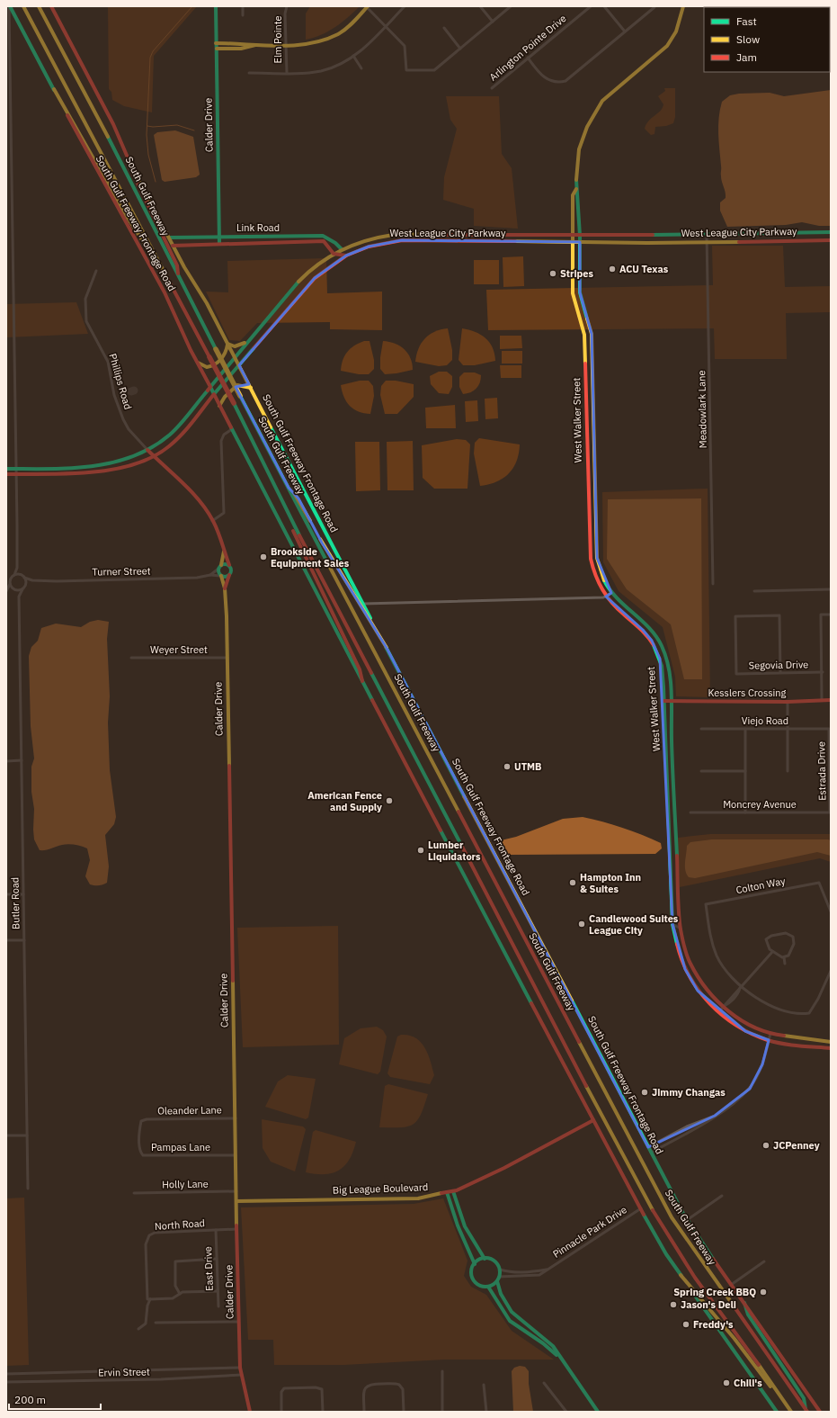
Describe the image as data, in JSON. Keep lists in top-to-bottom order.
{
  "streets": {
    "main road": [
      "Calder Drive",
      "South Gulf Freeway",
      "South Gulf Freeway Frontage Road",
      "Link Road",
      "West League City Parkway",
      "West Walker Street",
      "Kesslers Crossing",
      "Big League Boulevard"
    ],
    "street": [
      "Elm Pointe",
      "Arlington Pointe Drive",
      "Phillips Road",
      "Meadowlark Lane",
      "Turner Street",
      "Weyer Street",
      "Segovia Drive",
      "Viejo Road",
      "Estrada Drive",
      "Moncrey Avenue",
      "Colton Way",
      "Butler Road",
      "Oleander Lane",
      "Pampas Lane",
      "Holly Lane",
      "North Road",
      "Pinnacle Park Drive",
      "East Drive",
      "Ervin Street"
    ]
  },
  "crossings": [
    ["Calder Drive", "Link Road"],
    ["Calder Drive", "Turner Street"],
    ["Calder Drive", "Weyer Street"],
    ["Calder Drive", "Oleander Lane"],
    ["Calder Drive", "Pampas Lane"],
    ["Calder Drive", "Holly Lane"],
    ["Calder Drive", "Big League Boulevard"],
    ["Calder Drive", "North Road"],
    ["Calder Drive", "Ervin Street"],
    ["South Gulf Freeway Frontage Road", "Link Road"],
    ["South Gulf Freeway Frontage Road", "West League City Parkway"],
    ["South Gulf Freeway Frontage Road", "Big League Boulevard"],
    ["South Gulf Freeway Frontage Road", "Pinnacle Park Drive"],
    ["Link Road", "West League City Parkway"],
    ["West League City Parkway", "Phillips Road"],
    ["West League City Parkway", "Meadowlark Lane"],
    ["West League City Parkway", "West Walker Street"],
    ["West Walker Street", "Kesslers Crossing"],
    ["Turner Street", "Butler Road"],
    ["Viejo Road", "Estrada Drive"],
    ["Estrada Drive", "Moncrey Avenue"],
    ["Oleander Lane", "Pampas Lane"],
    ["North Road", "East Drive"]
  ],
  "places": [
    "ACU Texas",
    "Stripes",
    "Brookside Equipment Sales",
    "UTMB",
    "American Fence and Supply",
    "Lumber Liquidators",
    "Hampton Inn & Suites",
    "Candlewood Suites League City",
    "Jimmy Changas",
    "JCPenney",
    "Spring Creek BBQ",
    "Jason's Deli",
    "Freddy's",
    "Chili's"
  ],
  "legend": ["Fast", "Slow", "Jam"],
  "scale_bar": "200 m"
}
